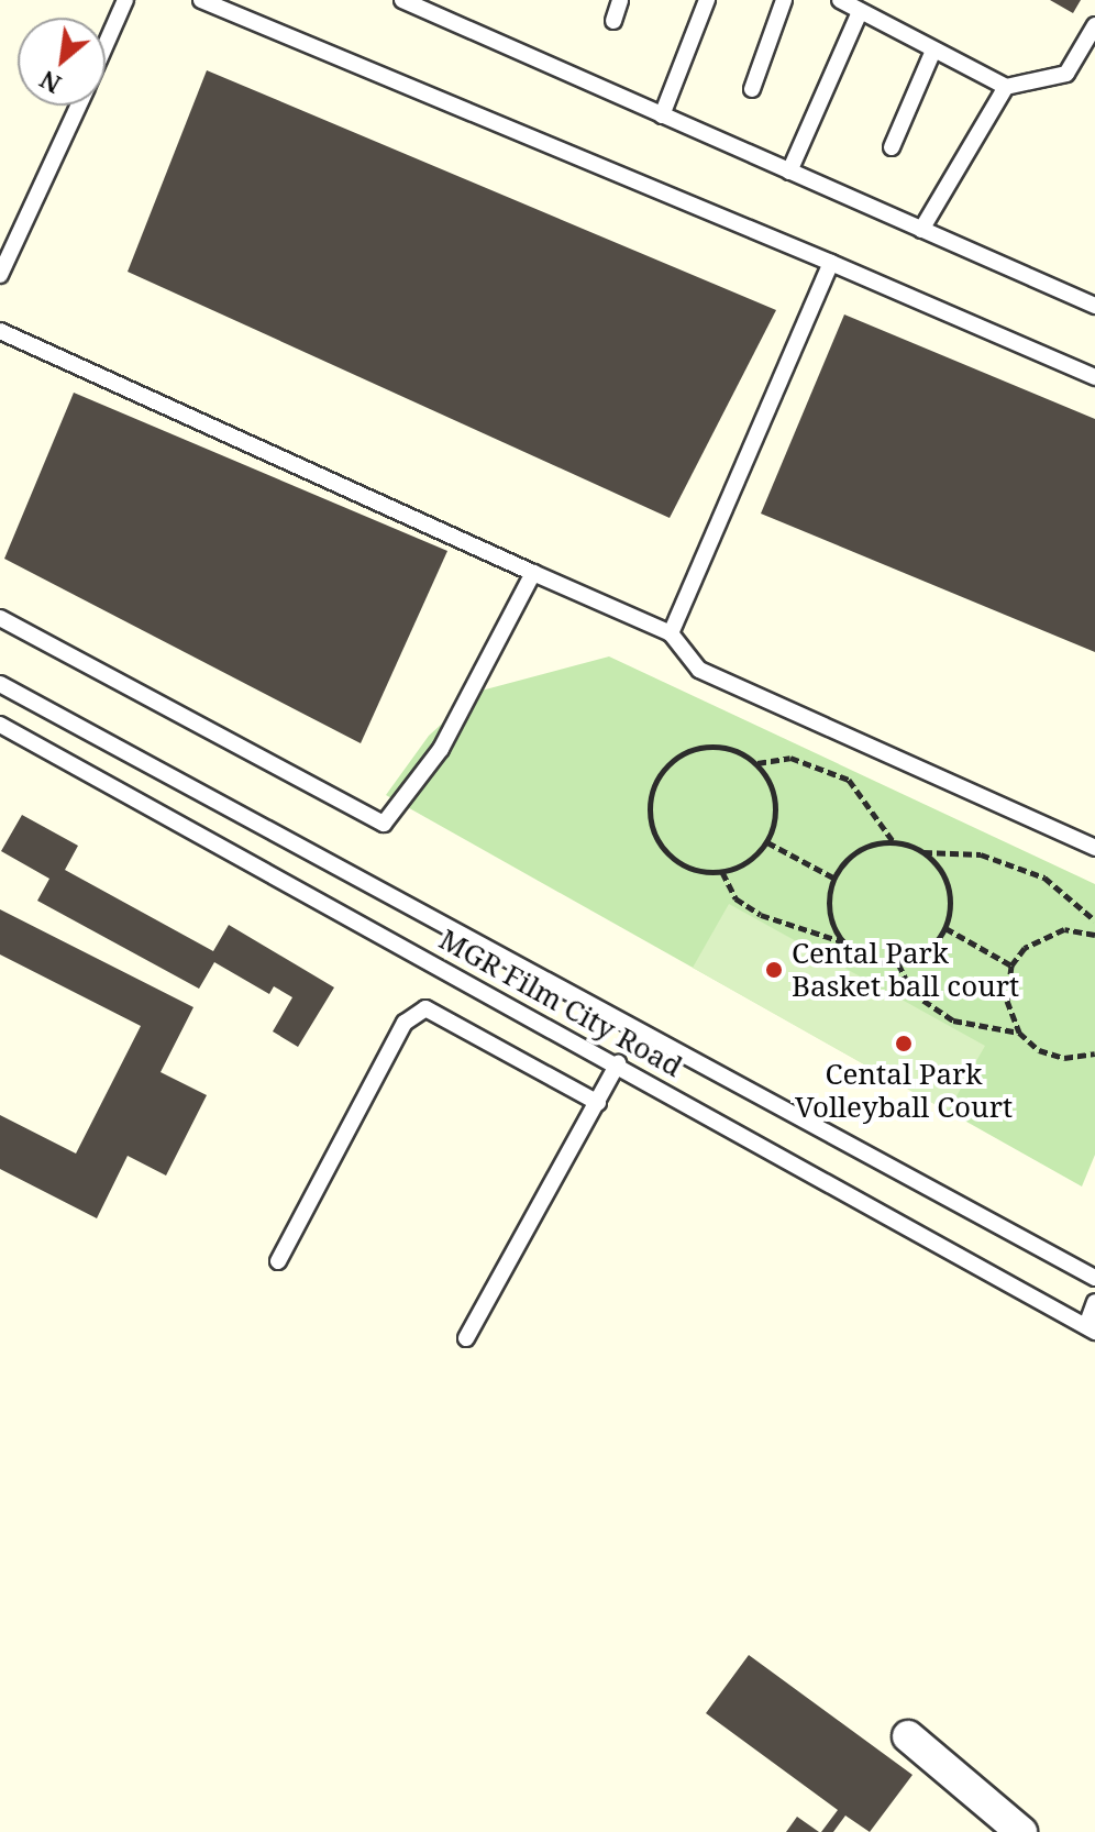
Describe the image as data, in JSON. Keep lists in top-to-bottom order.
{
  "streets": {
    "lane": ["MGR Film City Road"]
  },
  "places": ["Cental Park Basket ball court", "Cental Park Volleyball Court"],
  "north": "bottom left"
}
